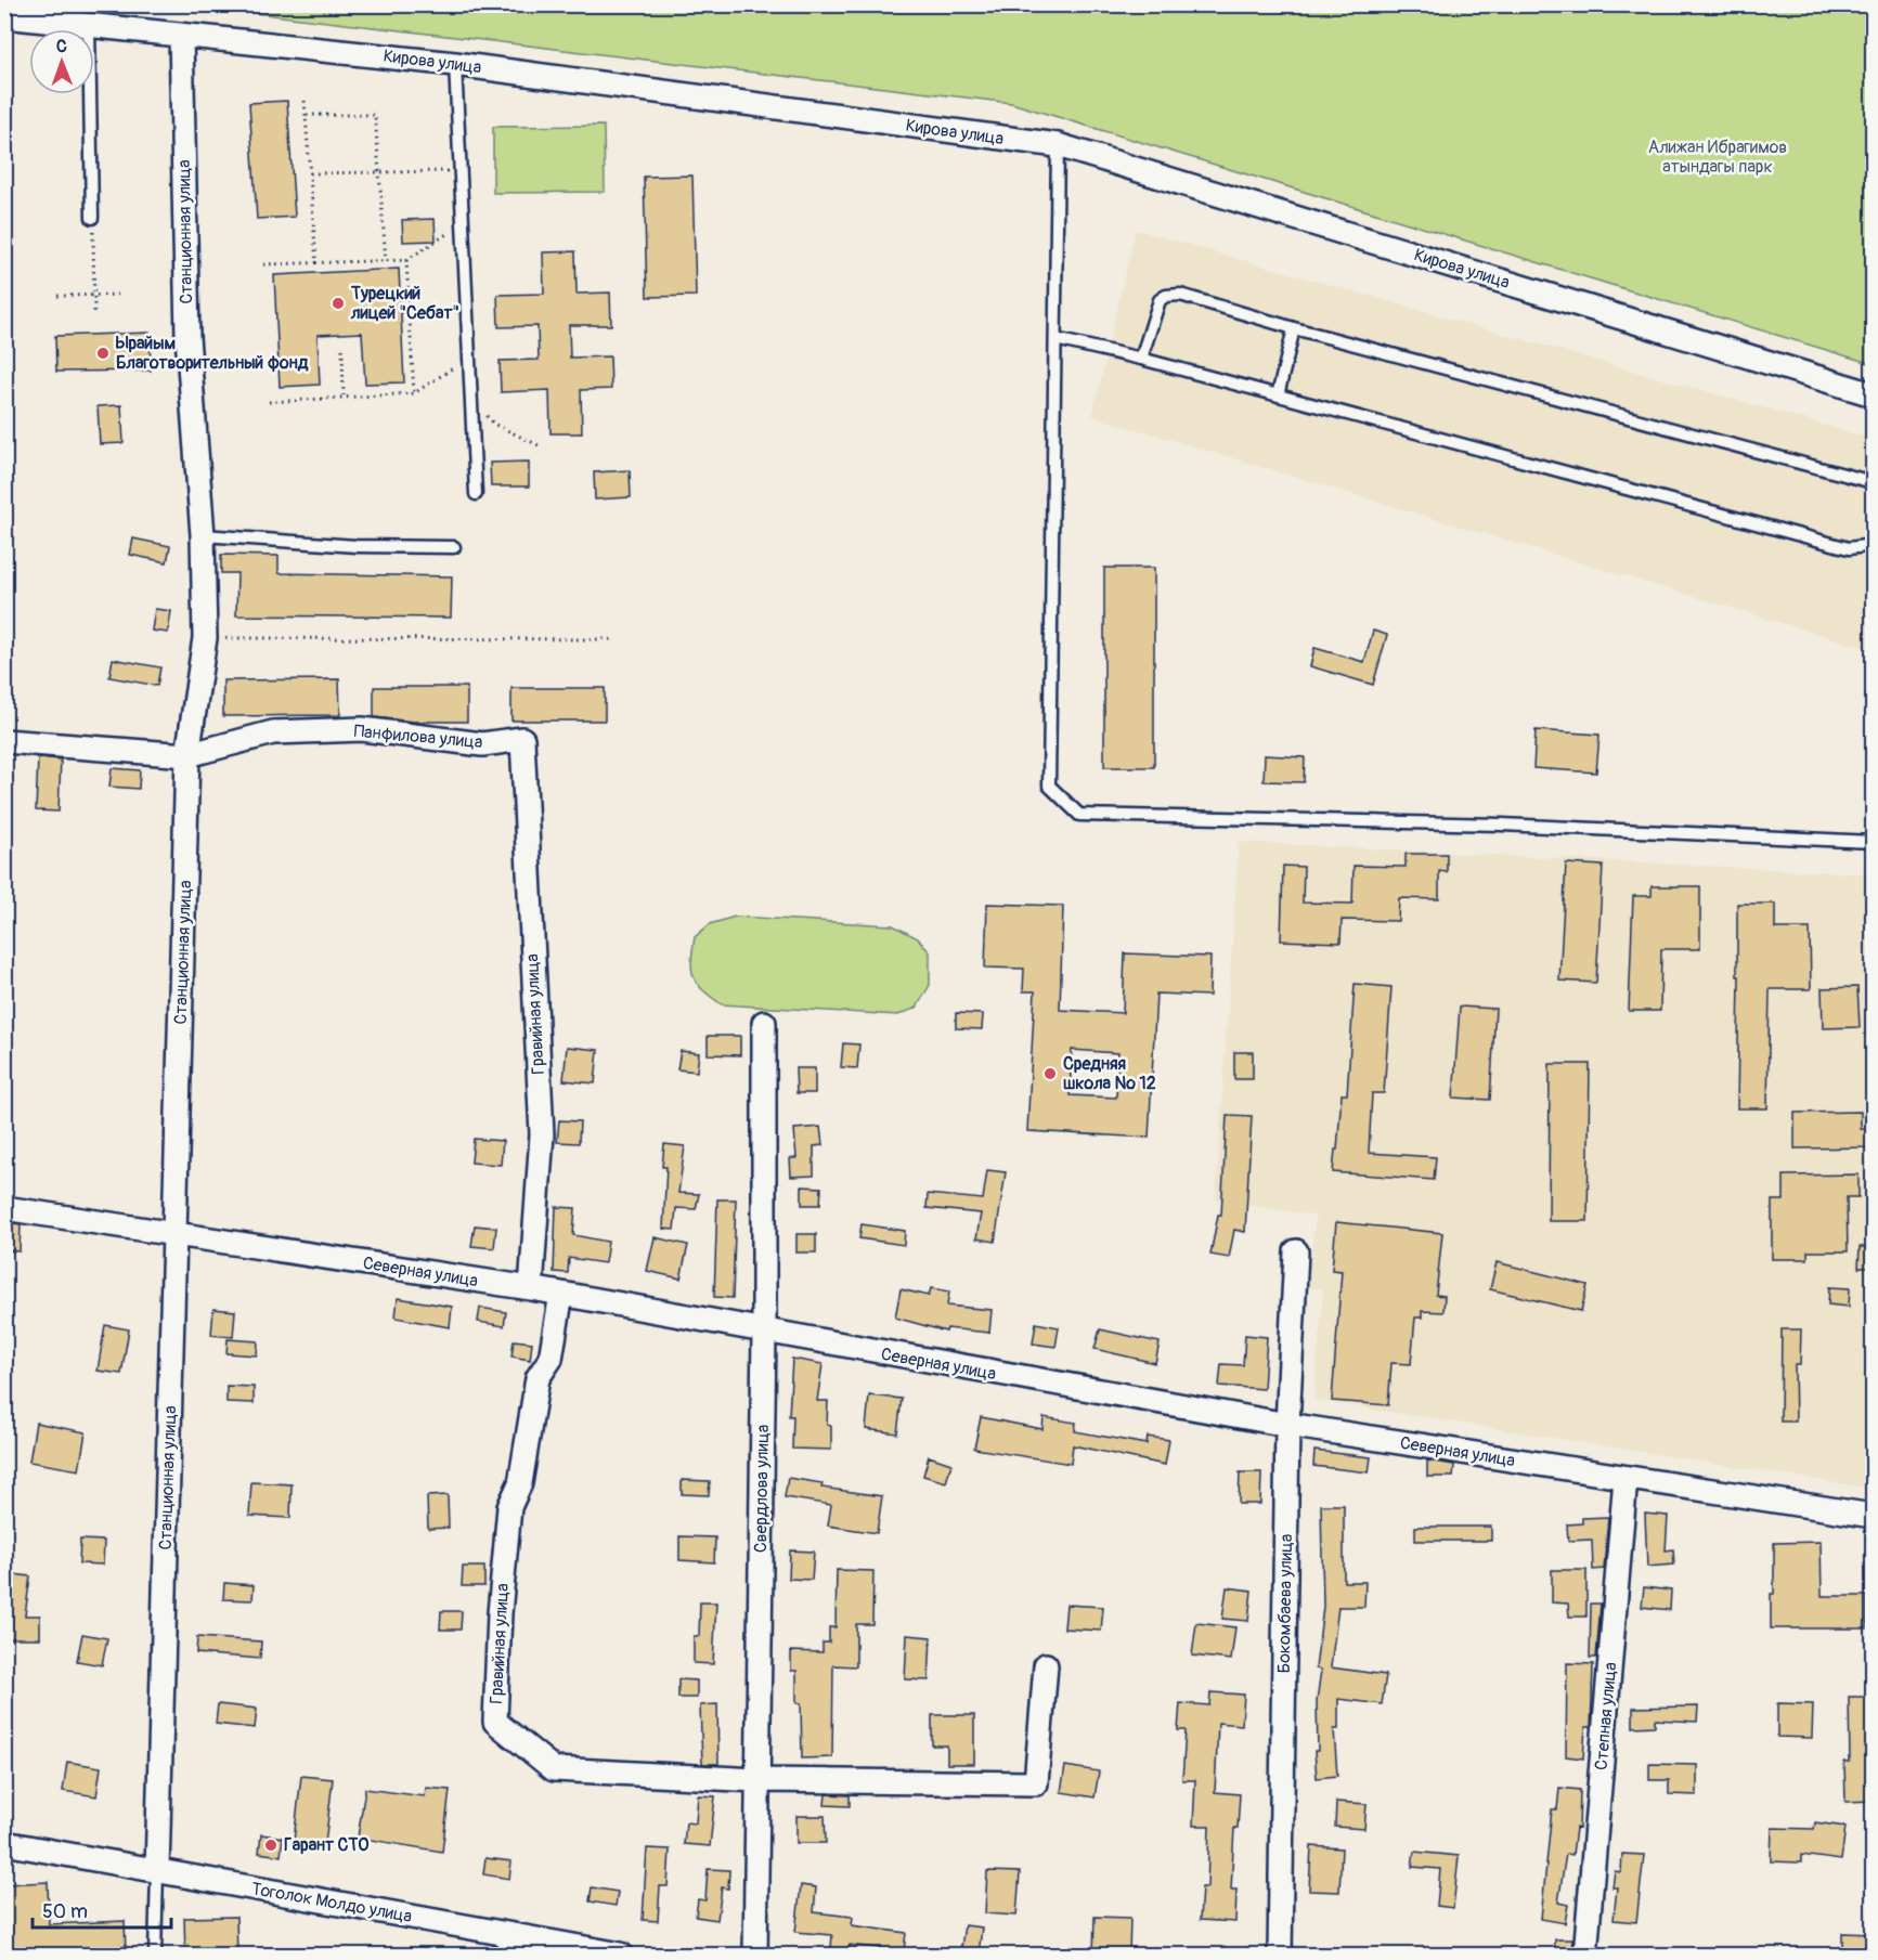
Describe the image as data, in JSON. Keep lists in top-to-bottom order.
{
  "streets": {
    "street": [
      "Кирова улица",
      "Станционная улица",
      "Панфилова улица",
      "Гравийная улица",
      "Северная улица",
      "Свердлова улица",
      "Бокомбаева улица",
      "Степная улица",
      "Тоголок Молдо улица"
    ]
  },
  "crossings": [
    ["Кирова улица", "Станционная улица"],
    ["Станционная улица", "Панфилова улица"],
    ["Станционная улица", "Северная улица"],
    ["Станционная улица", "Тоголок Молдо улица"],
    ["Панфилова улица", "Гравийная улица"],
    ["Гравийная улица", "Северная улица"],
    ["Гравийная улица", "Свердлова улица"],
    ["Северная улица", "Свердлова улица"],
    ["Северная улица", "Бокомбаева улица"],
    ["Северная улица", "Степная улица"]
  ],
  "parks": ["Алижан Ибрагимов атындагы парк"],
  "places": [
    "Турецкий лицей \"Себат\"",
    "Ырайым Благотворительный фонд",
    "Средняя школа № 12",
    "Гарант СТО"
  ],
  "scale_bar": "50 m",
  "north": "top"
}
